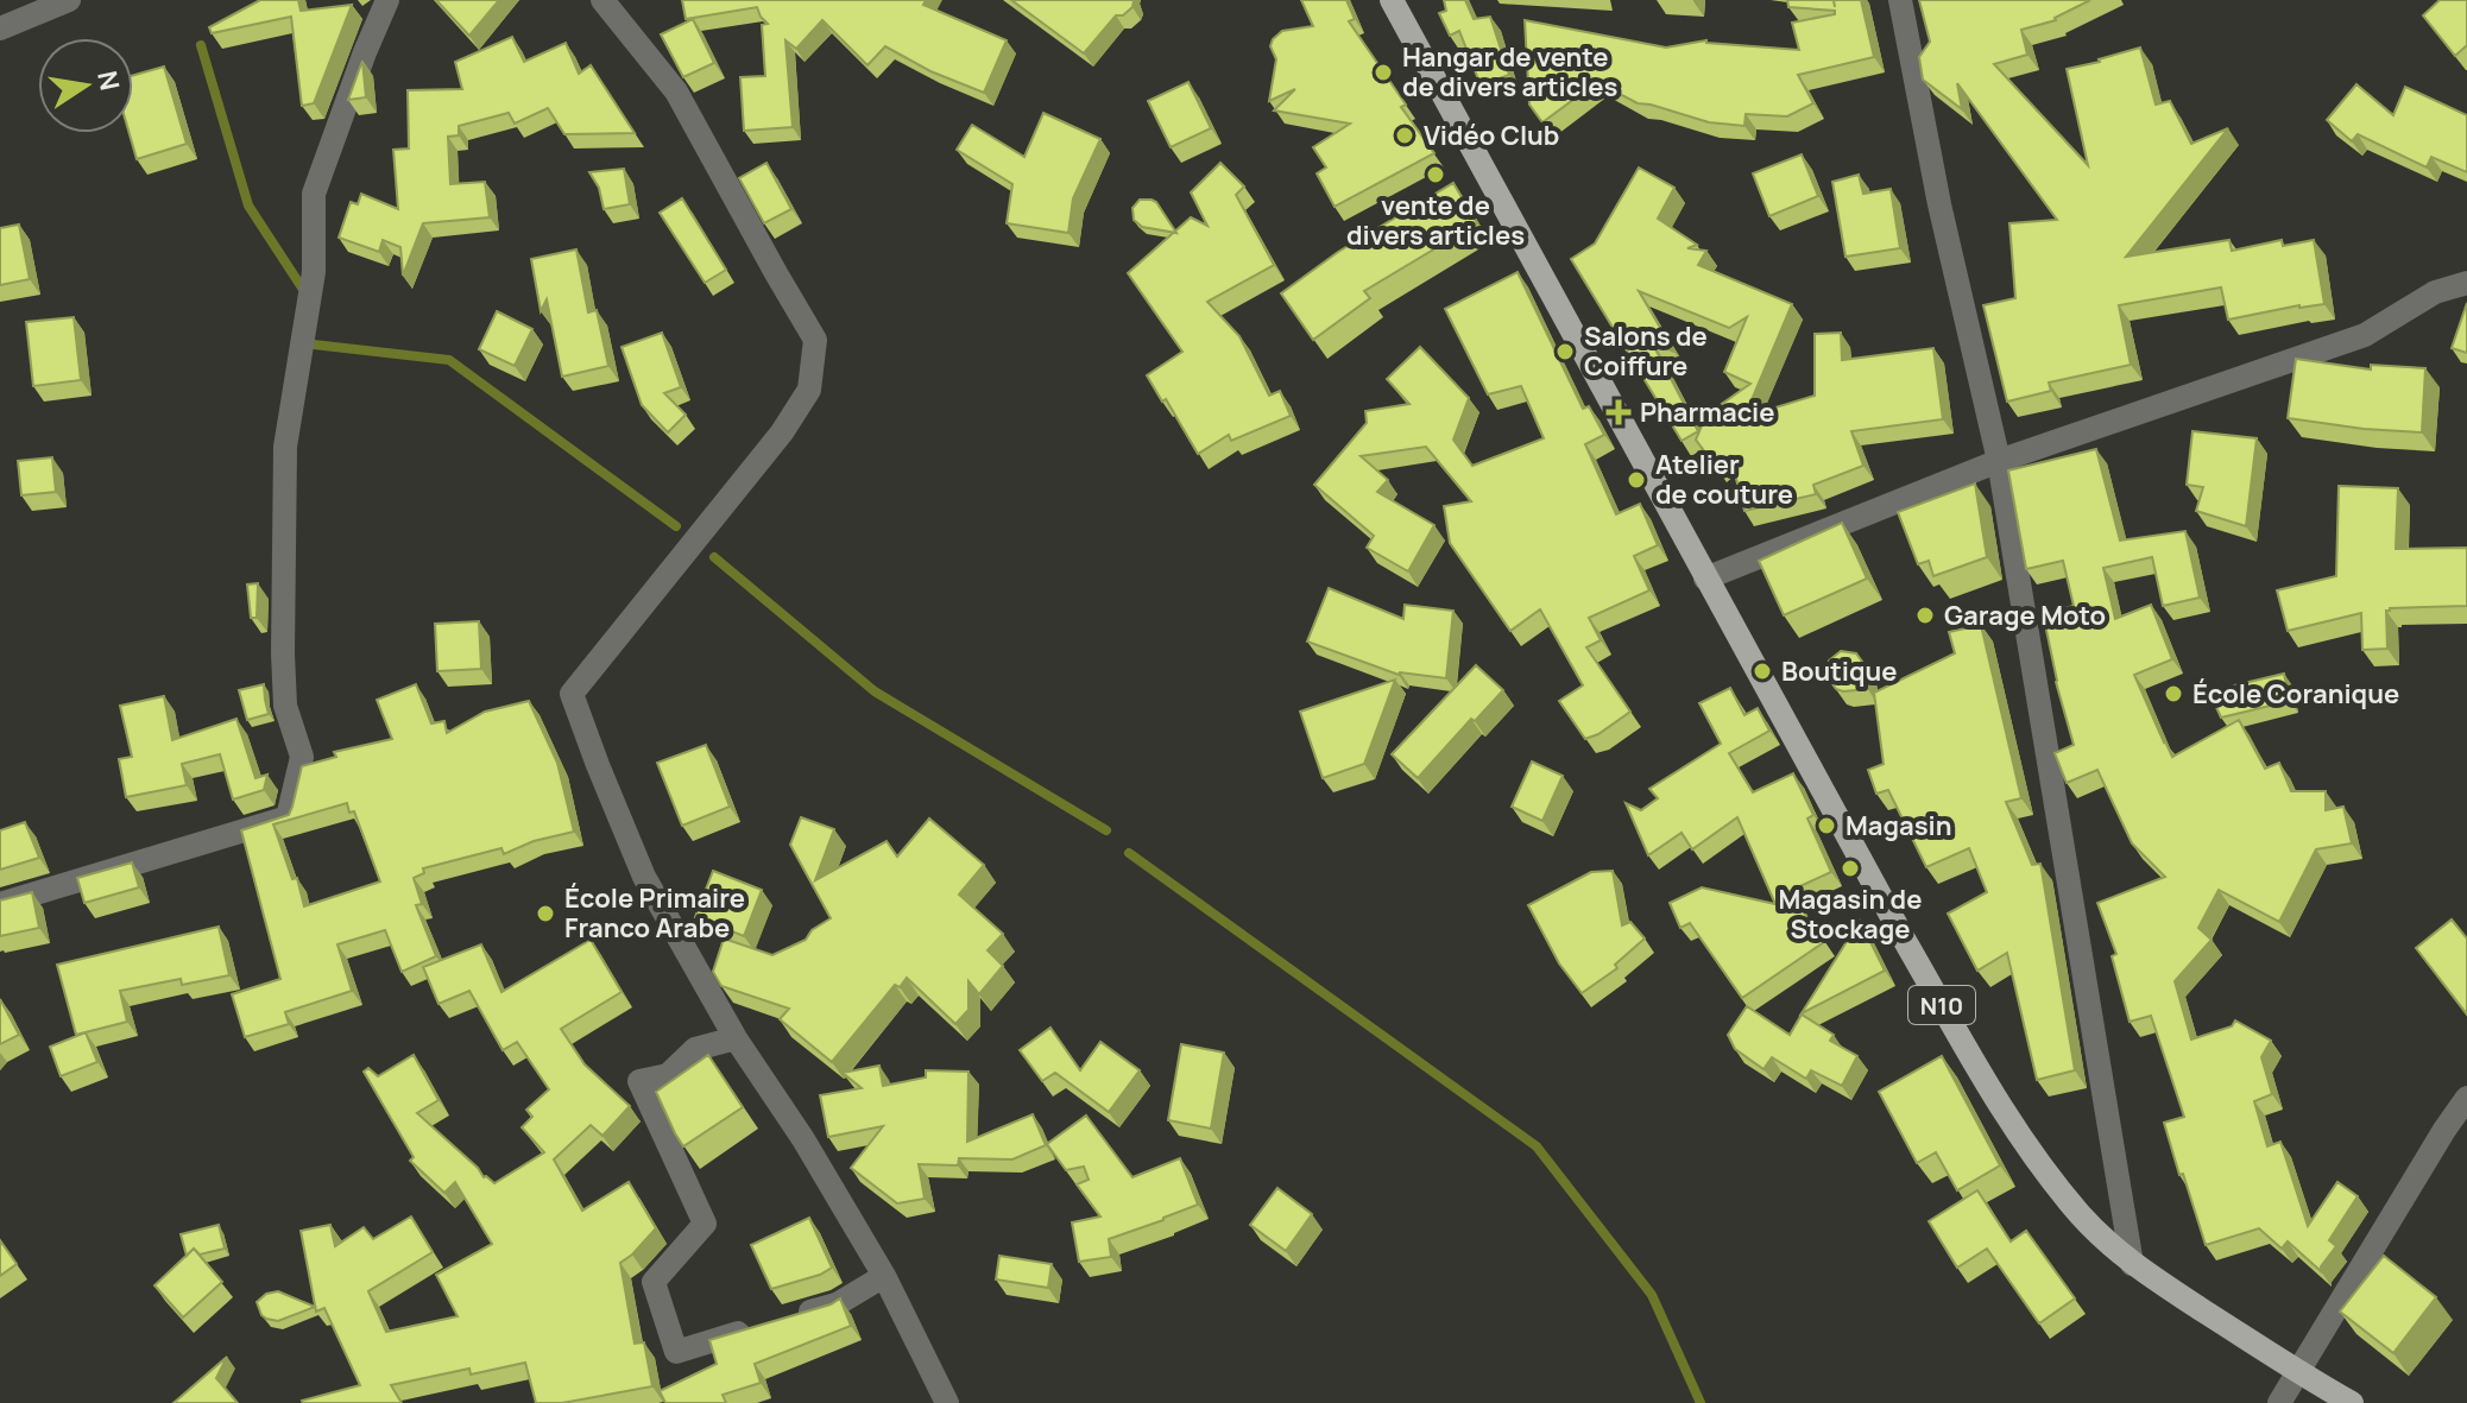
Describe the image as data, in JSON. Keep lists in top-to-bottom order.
{
  "streets": {
    "main road": ["N10"]
  },
  "places": {
    "other": [
      "Hangar de vente de divers articles",
      "Vidéo Club",
      "vente de divers articles",
      "Salons de Coiffure",
      "Atelier de couture",
      "Garage Moto",
      "Boutique",
      "École Coranique",
      "Magasin",
      "Magasin de Stockage",
      "École Primaire Franco Arabe"
    ],
    "health": ["Pharmacie"]
  },
  "north": "right"
}
